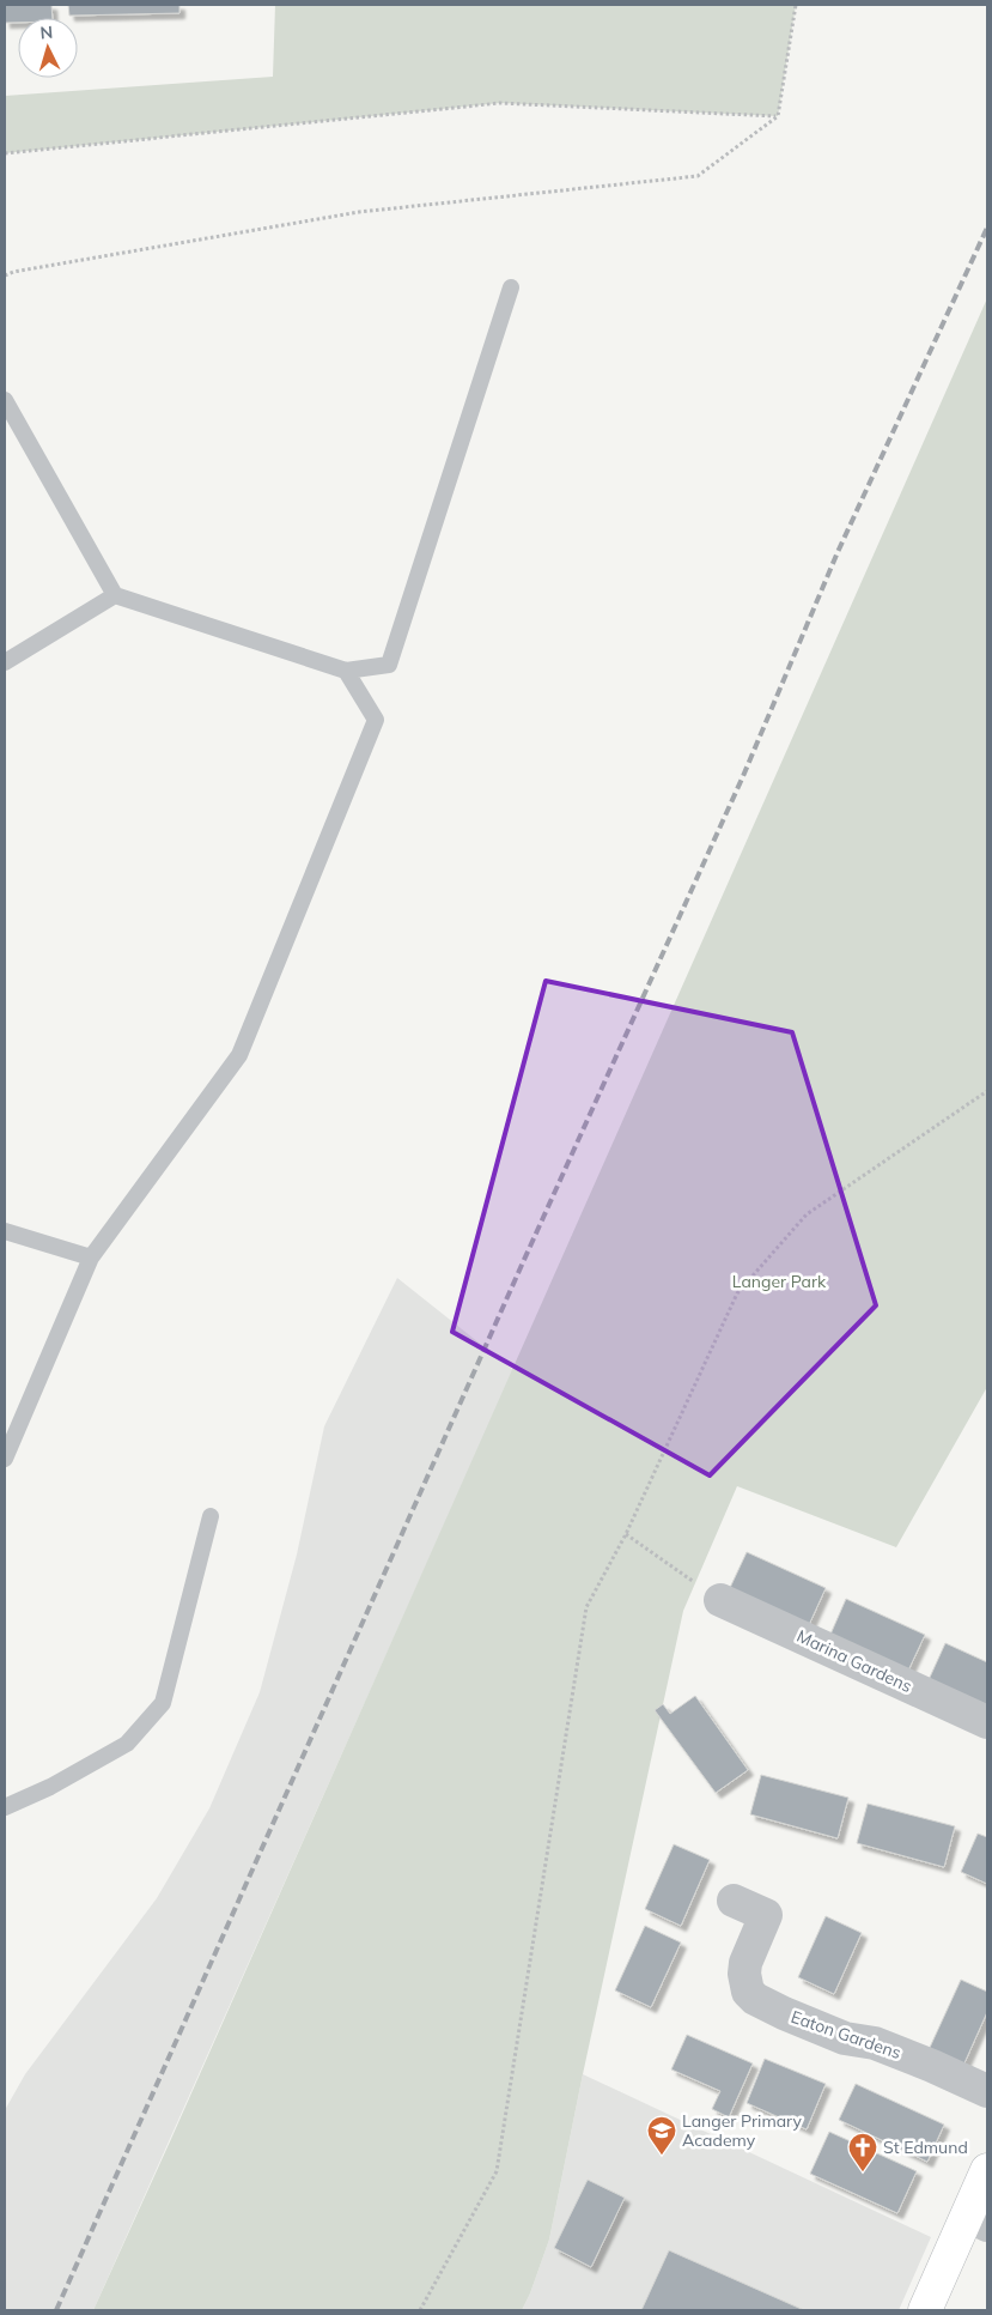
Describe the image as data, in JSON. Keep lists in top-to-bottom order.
{
  "streets": {
    "street": ["Marina Gardens", "Eaton Gardens"]
  },
  "parks": ["Langer Park"],
  "places": {
    "school or university": ["Langer Primary Academy"],
    "church": ["St Edmund"]
  },
  "north": "top"
}
